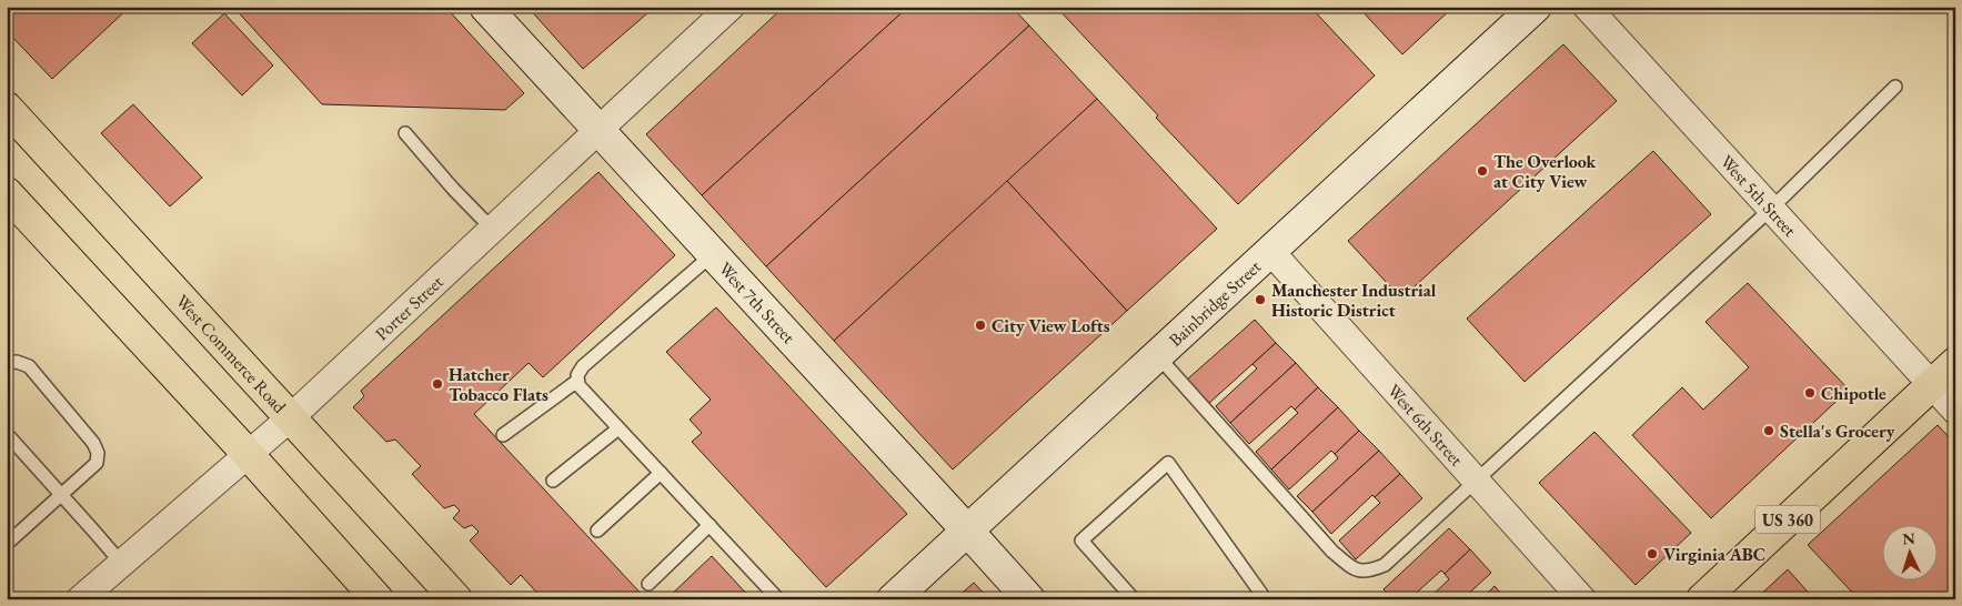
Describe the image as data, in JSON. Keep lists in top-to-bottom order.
{
  "streets": {
    "main road": ["West Commerce Road", "US 360"],
    "street": [
      "West 5th Street",
      "West 7th Street",
      "Bainbridge Street",
      "Porter Street",
      "West 6th Street"
    ]
  },
  "crossings": [
    ["West 5th Street", "US 360"],
    ["West 7th Street", "Bainbridge Street"],
    ["West 7th Street", "Porter Street"],
    ["Bainbridge Street", "West 6th Street"],
    ["Porter Street", "West Commerce Road"]
  ],
  "places": [
    "The Overlook at City View",
    "Manchester Industrial Historic District",
    "City View Lofts",
    "Hatcher Tobacco Flats",
    "Chipotle",
    "Stella's Grocery",
    "Virginia ABC"
  ],
  "north": "top"
}
